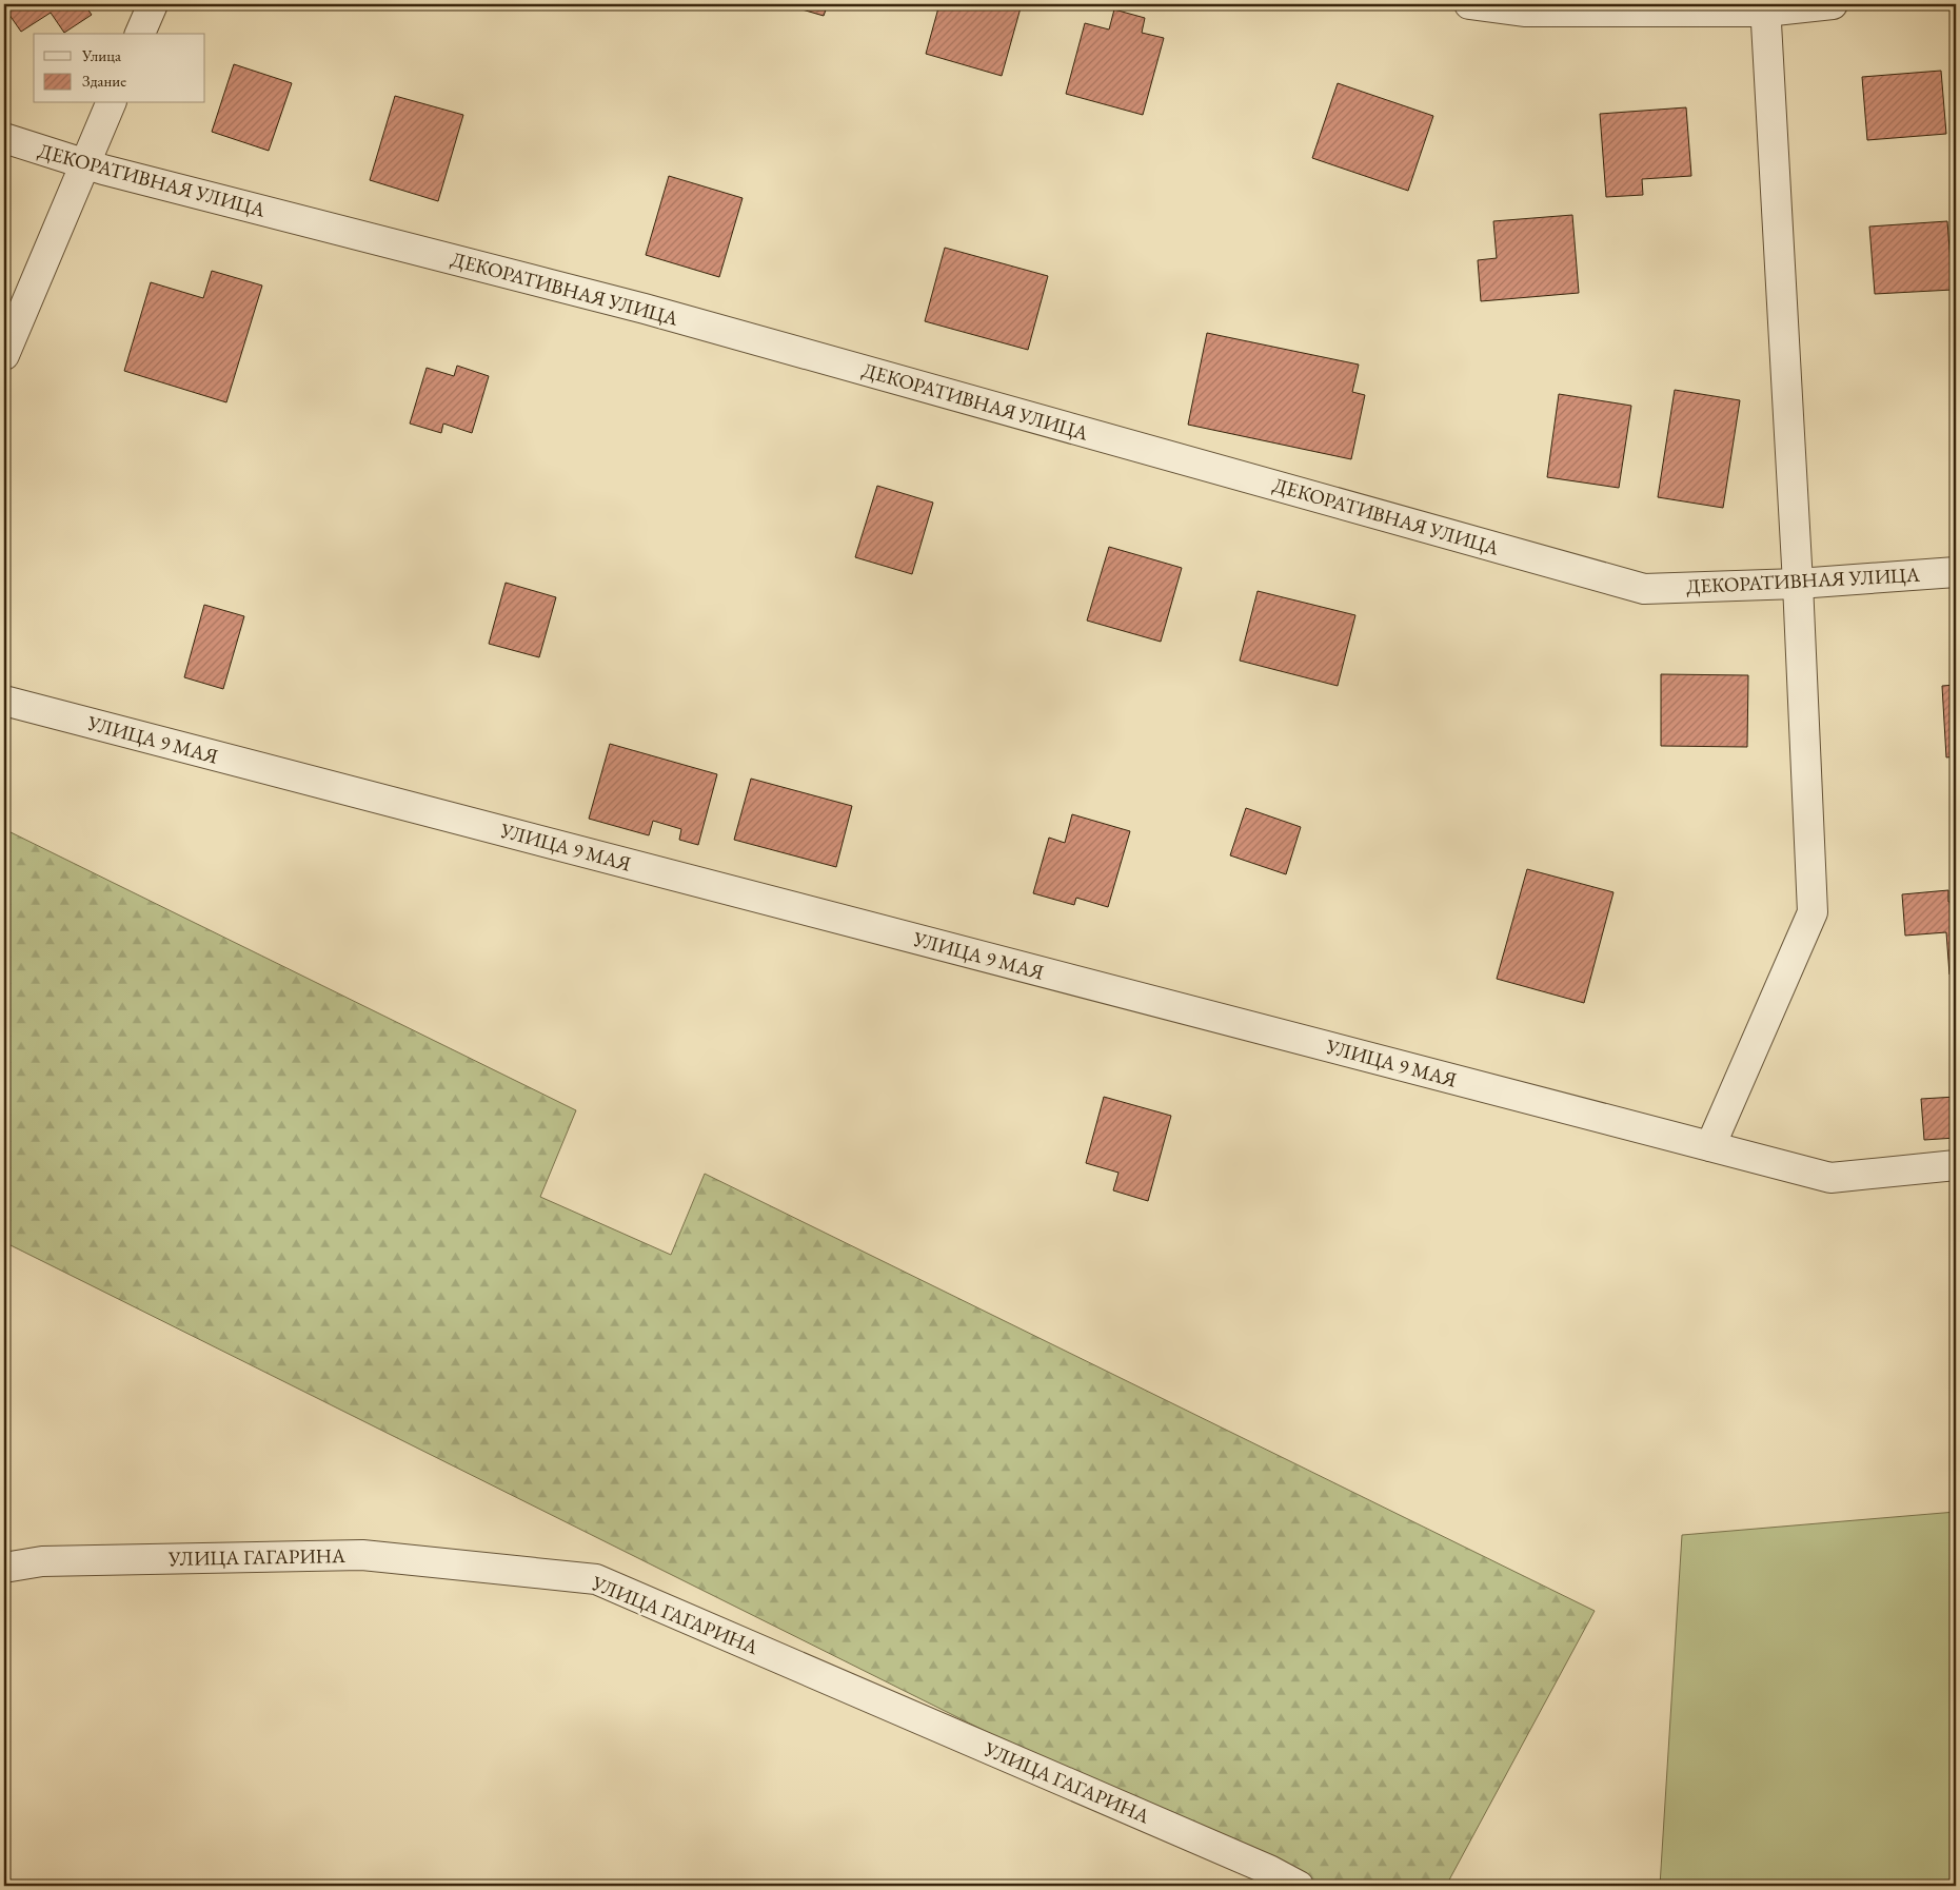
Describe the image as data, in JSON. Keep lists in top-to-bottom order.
{
  "streets": {
    "street": ["ДЕКОРАТИВНАЯ УЛИЦА", "УЛИЦА 9 МАЯ", "УЛИЦА ГАГАРИНА"]
  },
  "legend": ["Улица", "Здание"]
}
